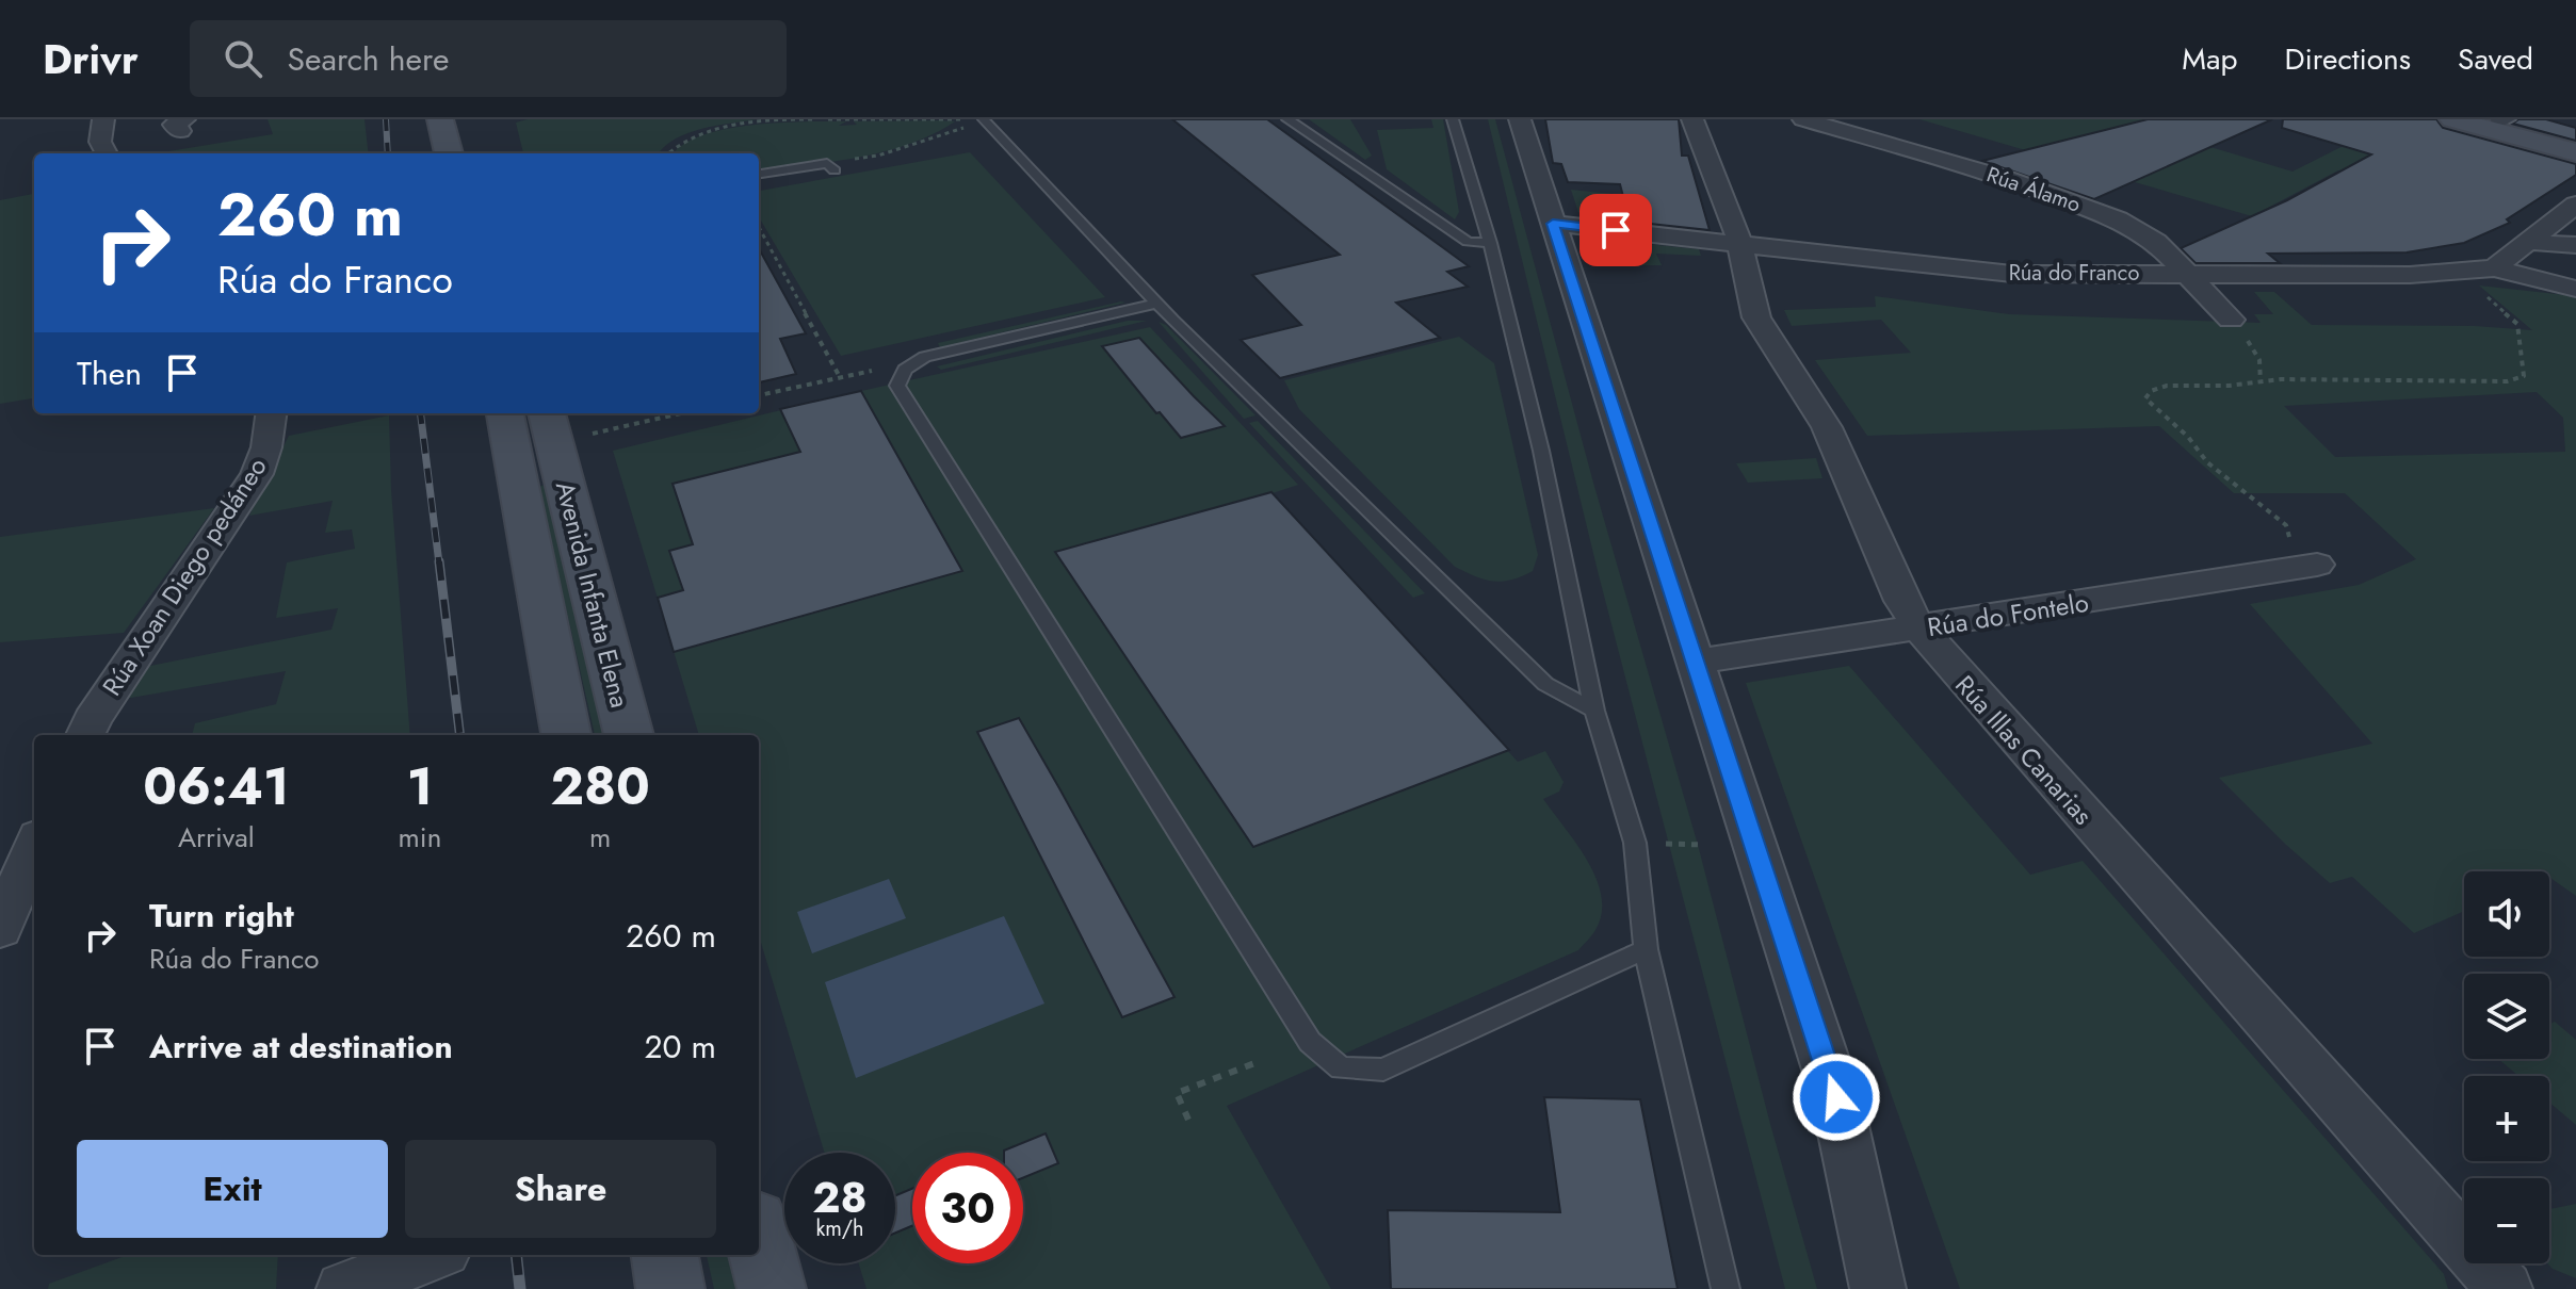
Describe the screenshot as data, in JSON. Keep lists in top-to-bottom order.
{
  "streets": {
    "street": [
      "Rúa Álamo",
      "Rúa do Franco",
      "Rúa Xoan Diego pedáneo",
      "Avenida Infanta Elena",
      "Rúa do Fontelo",
      "Rúa Illas Canarias"
    ]
  },
  "crossings": [
    ["Rúa Álamo", "Rúa do Franco"],
    ["Rúa do Franco", "Rúa Illas Canarias"],
    ["Rúa do Fontelo", "Rúa Illas Canarias"]
  ],
  "page": {
    "header": "Drivr",
    "search": "Search here",
    "nav": ["Map", "Directions", "Saved"],
    "turn": ["260 m", "Rúa do Franco"],
    "then": "Then",
    "eta": [
      "06:41",
      "Arrival",
      "1",
      "min",
      "280",
      "m"
    ],
    "map_buttons": ["+", "−"],
    "list": [
      {
        "name": "Turn right",
        "note": "Rúa do Franco",
        "value": "260 m"
      },
      {
        "name": "Arrive at destination",
        "value": "20 m"
      }
    ],
    "buttons": ["Exit", "Share"],
    "speed": "28 km/h",
    "limit": "30"
  }
}
